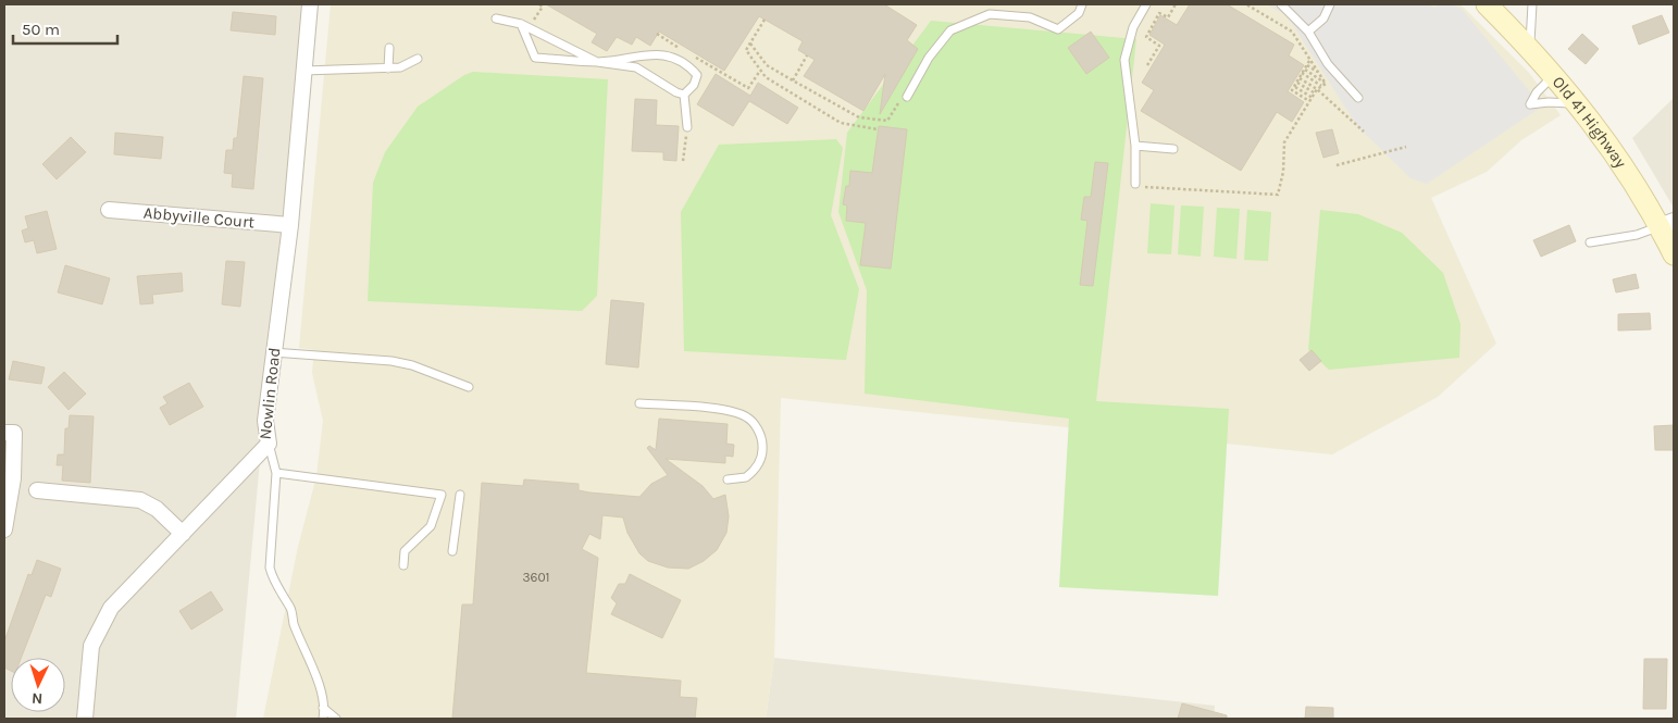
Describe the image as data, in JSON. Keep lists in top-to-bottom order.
{
  "streets": {
    "main road": ["Old 41 Highway"],
    "street": ["Abbyville Court", "Nowlin Road"]
  },
  "crossings": [
    ["Abbyville Court", "Nowlin Road"]
  ],
  "house_numbers": ["3601"],
  "scale_bar": "50 m",
  "north": "bottom"
}
